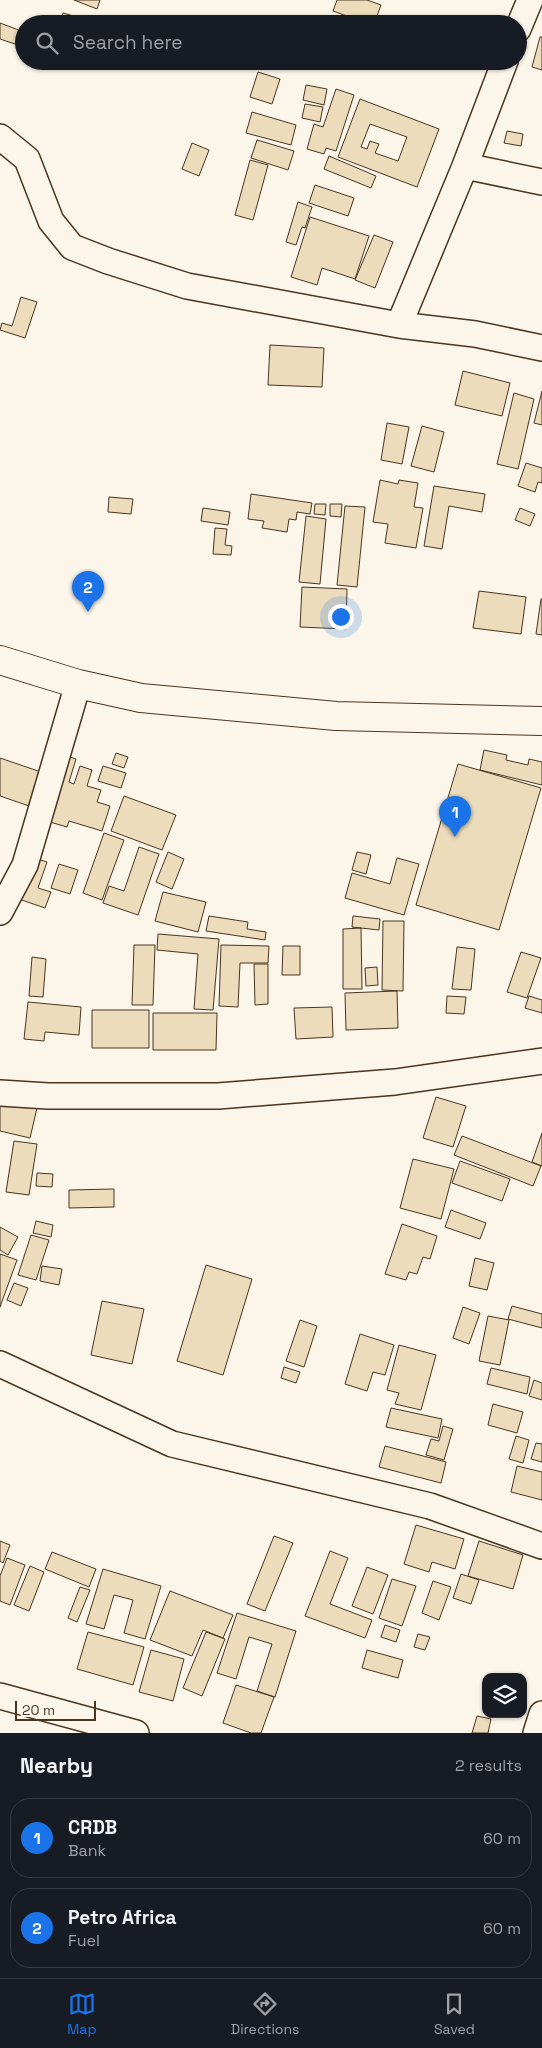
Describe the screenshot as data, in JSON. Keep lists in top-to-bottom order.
{
  "scale_bar": "20 m",
  "page": {
    "search": "Search here",
    "pins": ["2", "1"],
    "scale": "20 m",
    "heading": ["Nearby", "2 results"],
    "list": [
      {
        "mark": "1",
        "name": "CRDB",
        "note": "Bank",
        "value": "60 m"
      },
      {
        "mark": "2",
        "name": "Petro Africa",
        "note": "Fuel",
        "value": "60 m"
      }
    ],
    "nav": ["Map", "Directions", "Saved"]
  }
}
